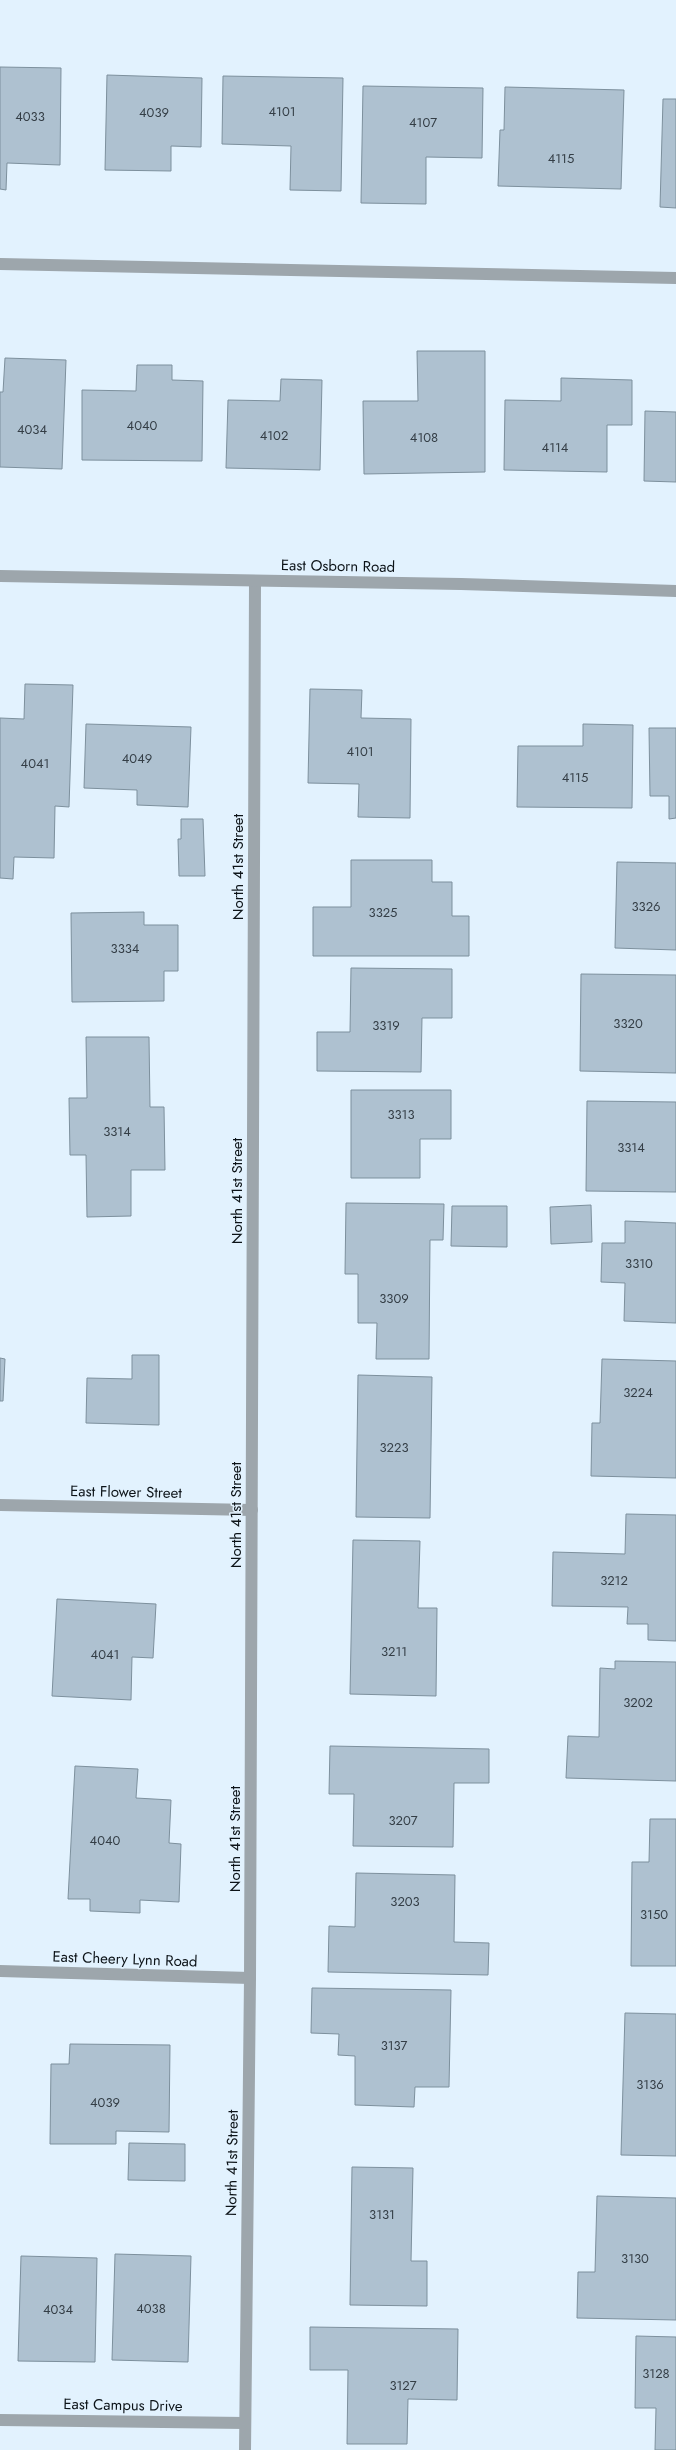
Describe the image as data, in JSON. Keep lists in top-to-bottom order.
{
  "streets": {
    "street": [
      "East Osborn Road",
      "North 41st Street",
      "East Flower Street",
      "East Cheery Lynn Road",
      "East Campus Drive"
    ]
  },
  "crossings": [
    ["East Osborn Road", "North 41st Street"],
    ["North 41st Street", "East Flower Street"],
    ["North 41st Street", "East Cheery Lynn Road"],
    ["North 41st Street", "East Campus Drive"]
  ],
  "house_numbers": [
    "4101",
    "4039",
    "4033",
    "4107",
    "4115",
    "4040",
    "4034",
    "4102",
    "4108",
    "4114",
    "4101",
    "4049",
    "4041",
    "4115",
    "3326",
    "3325",
    "3334",
    "3320",
    "3319",
    "3313",
    "3314",
    "3314",
    "3310",
    "3309",
    "3224",
    "3223",
    "3212",
    "3211",
    "4041",
    "3202",
    "3207",
    "4040",
    "3203",
    "3150",
    "3137",
    "3136",
    "4039",
    "3131",
    "3130",
    "4038",
    "4034",
    "3128",
    "3127"
  ]
}
